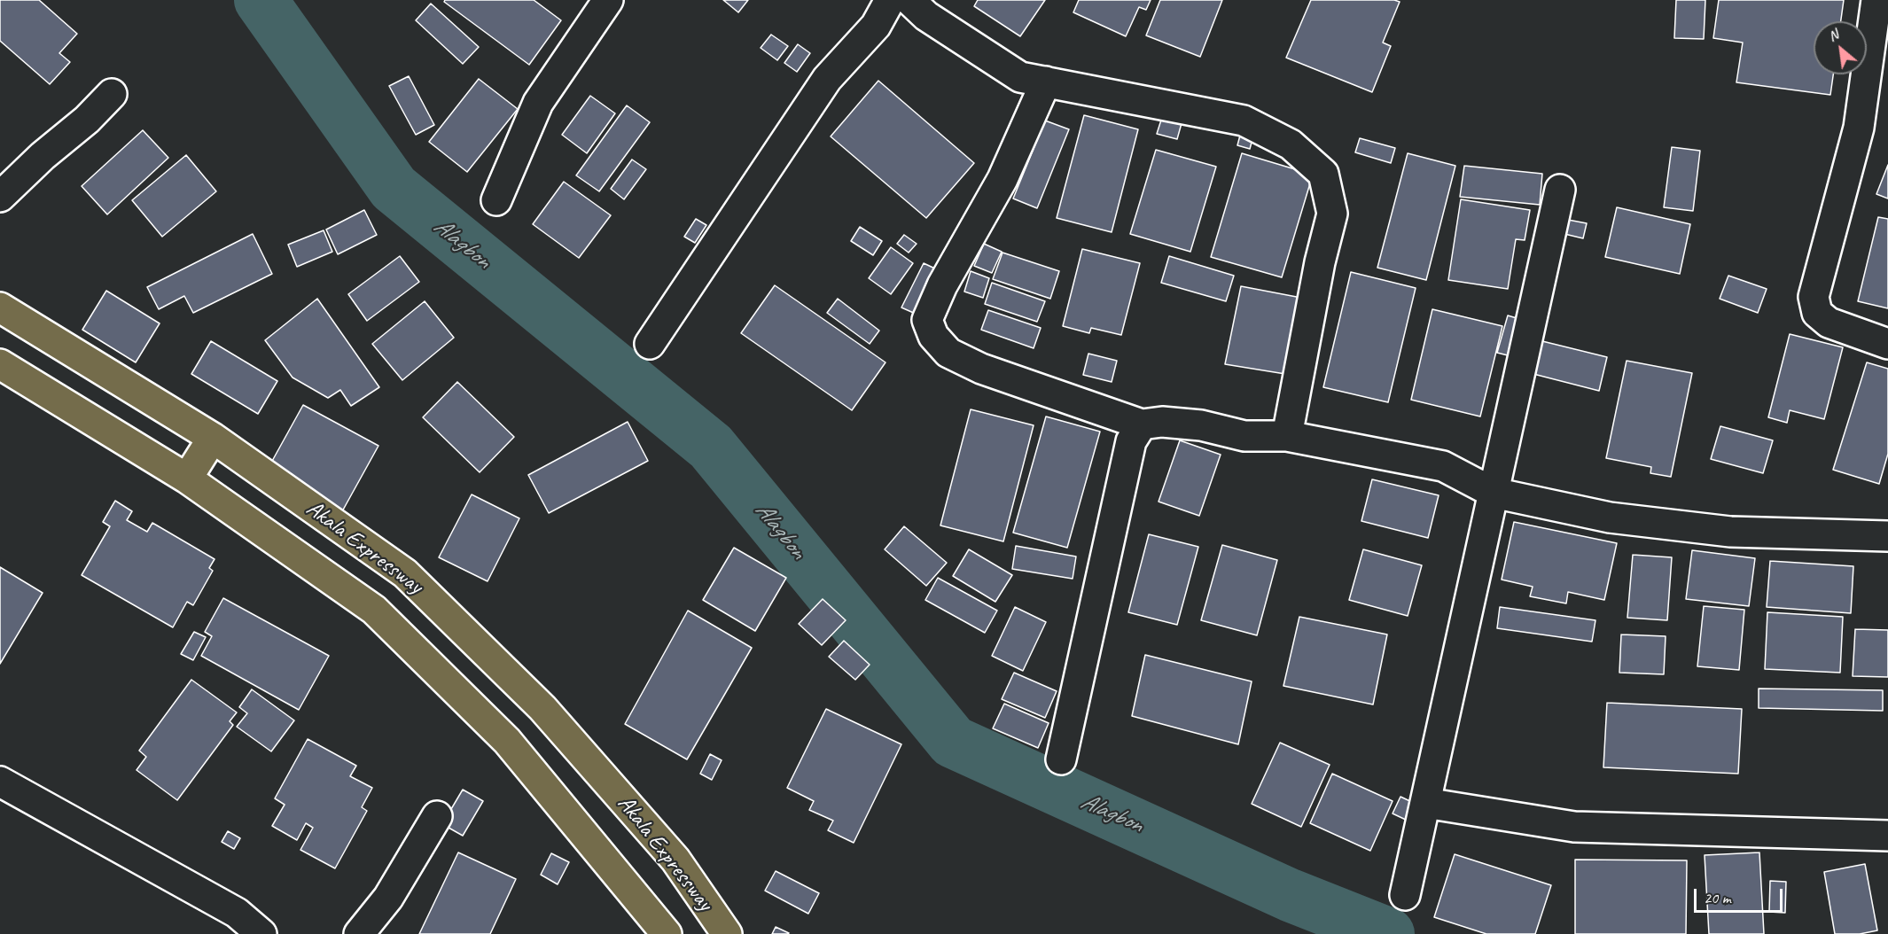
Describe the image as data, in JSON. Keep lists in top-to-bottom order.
{
  "streets": {
    "main road": ["Akala Expressway"]
  },
  "water": ["Alagbon"],
  "scale_bar": "20 m",
  "north": "top left"
}
